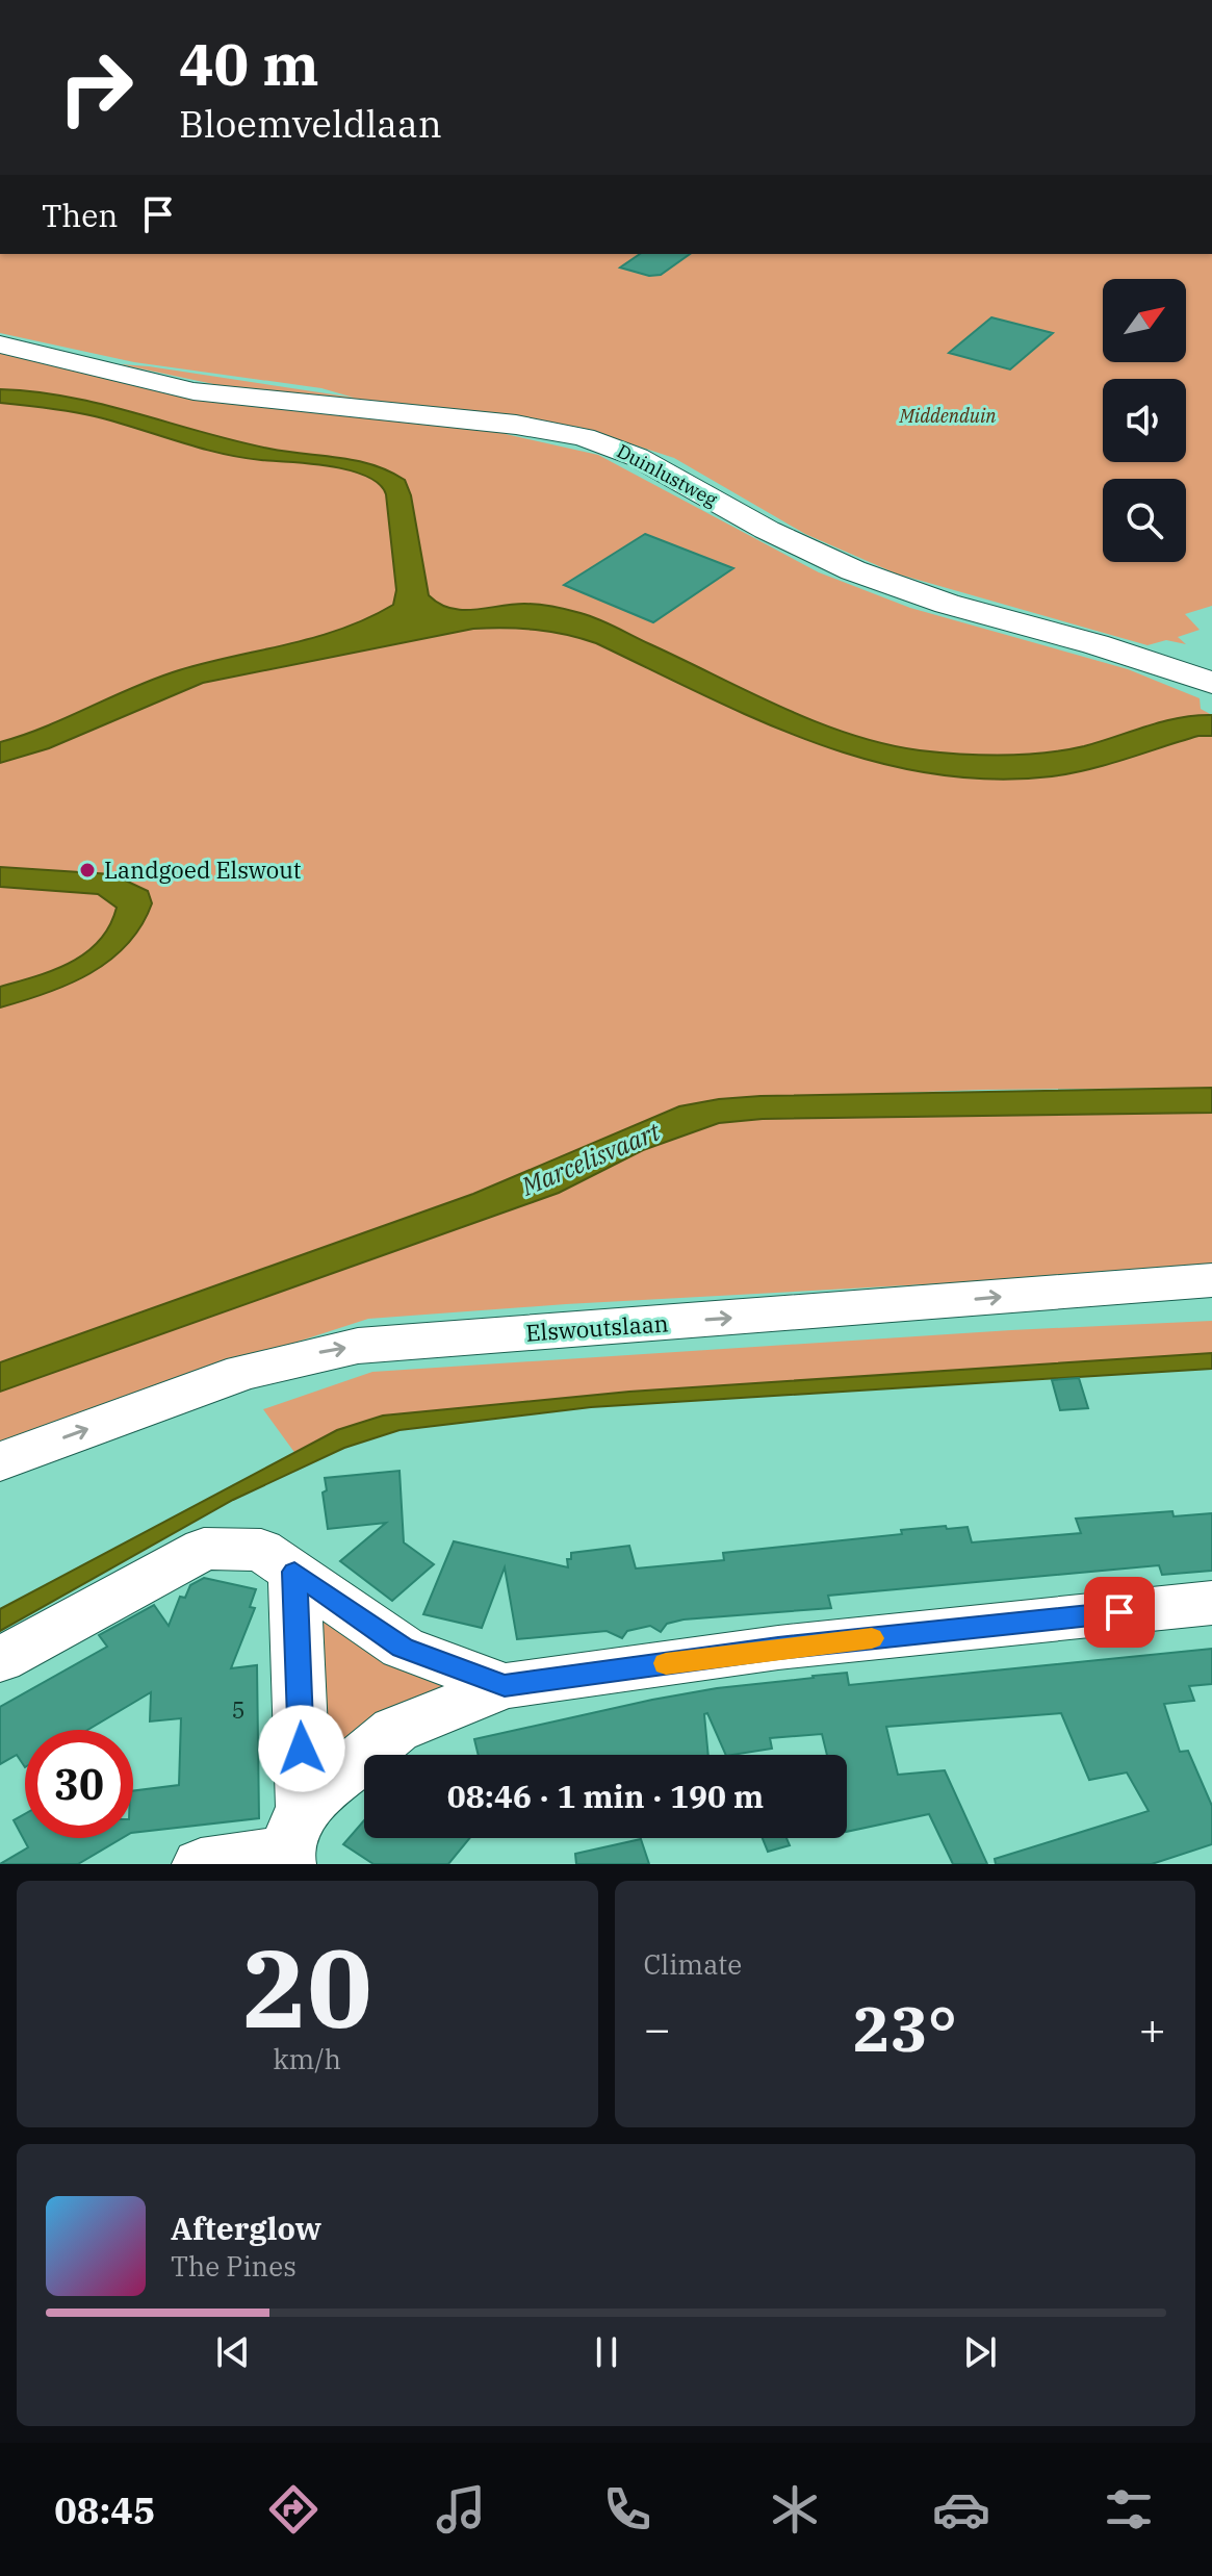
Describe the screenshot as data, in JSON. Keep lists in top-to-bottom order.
{
  "streets": {
    "street": ["Duinlustweg", "Elswoutslaan"]
  },
  "water": ["Marcelisvaart"],
  "parks": ["Middenduin"],
  "places": ["Landgoed Elswout"],
  "house_numbers": ["5"],
  "north": "top right",
  "page": {
    "turn": ["40 m", "Bloemveldlaan"],
    "then": "Then",
    "limit": "30",
    "trip": "08:46 · 1 min · 190 m",
    "tile": [
      ["20", "km/h"],
      "Climate"
    ],
    "heat": ["−", "23°", "+"],
    "song": ["Afterglow", "The Pines"],
    "tabs": "08:45"
  }
}
